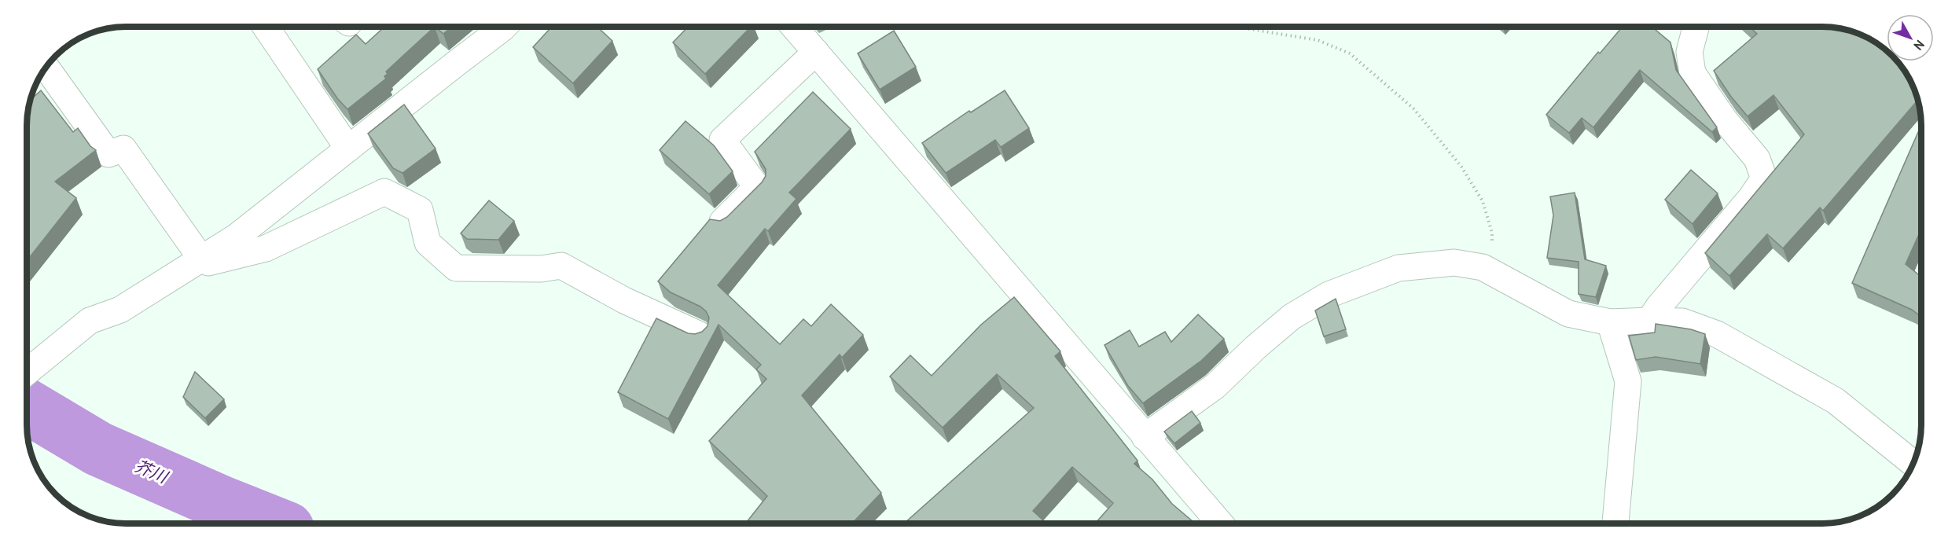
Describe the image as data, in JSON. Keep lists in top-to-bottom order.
{
  "water": ["芥川"],
  "north": "bottom right"
}
